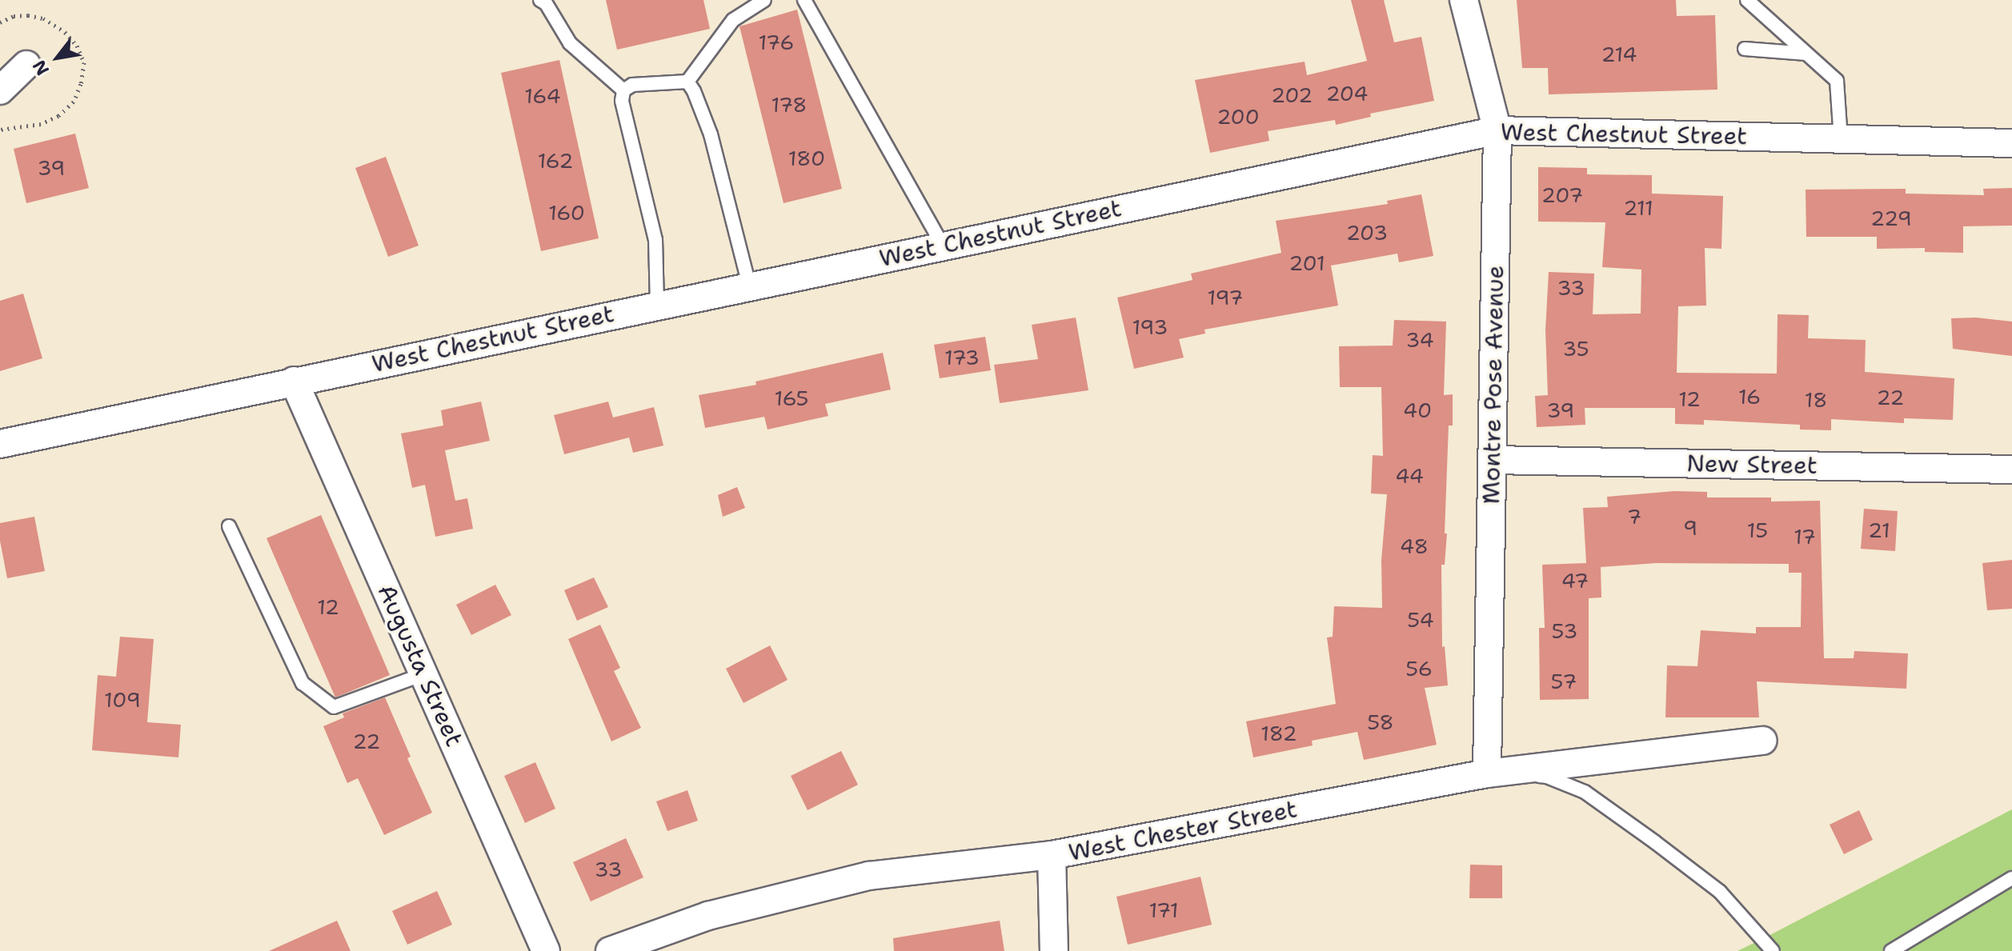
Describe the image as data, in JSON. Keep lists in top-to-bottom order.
{
  "streets": {
    "street": [
      "West Chestnut Street",
      "Montre Pose Avenue",
      "New Street",
      "Augusta Street",
      "West Chester Street"
    ]
  },
  "crossings": [
    ["West Chestnut Street", "Montre Pose Avenue"],
    ["West Chestnut Street", "Augusta Street"],
    ["Montre Pose Avenue", "New Street"],
    ["Montre Pose Avenue", "West Chester Street"]
  ],
  "house_numbers": [
    "176",
    "214",
    "204",
    "202",
    "164",
    "178",
    "200",
    "180",
    "162",
    "39",
    "207",
    "211",
    "160",
    "229",
    "203",
    "201",
    "33",
    "197",
    "193",
    "34",
    "35",
    "173",
    "16",
    "22",
    "165",
    "12",
    "18",
    "40",
    "39",
    "44",
    "7",
    "9",
    "15",
    "21",
    "17",
    "48",
    "47",
    "12",
    "54",
    "53",
    "56",
    "57",
    "109",
    "58",
    "182",
    "22",
    "33",
    "171"
  ],
  "north": "bottom left"
}
